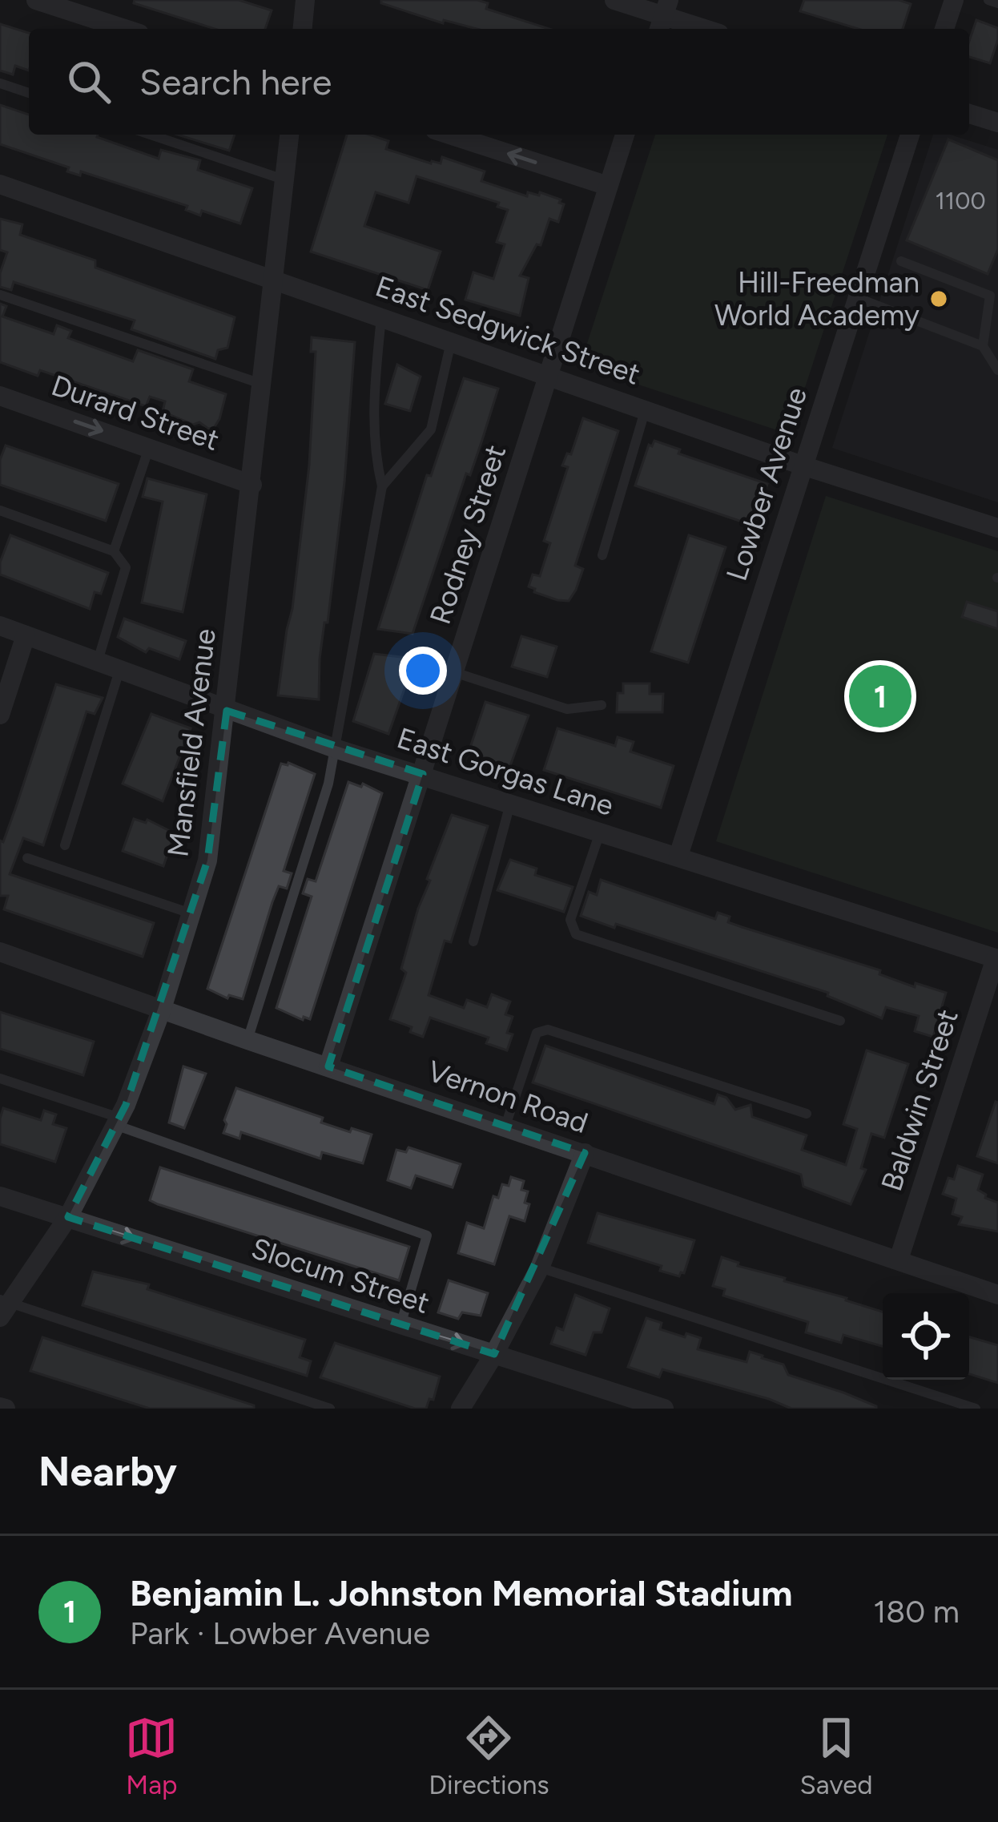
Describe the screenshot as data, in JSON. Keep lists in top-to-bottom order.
{
  "streets": {
    "street": [
      "East Sedgwick Street",
      "Durard Street",
      "Lowber Avenue",
      "Rodney Street",
      "Mansfield Avenue",
      "East Gorgas Lane",
      "Vernon Road",
      "Baldwin Street",
      "Slocum Street"
    ]
  },
  "crossings": [
    ["East Sedgwick Street", "Lowber Avenue"],
    ["East Sedgwick Street", "Rodney Street"],
    ["East Sedgwick Street", "Mansfield Avenue"],
    ["Durard Street", "Mansfield Avenue"],
    ["Lowber Avenue", "East Gorgas Lane"],
    ["Rodney Street", "East Gorgas Lane"],
    ["Rodney Street", "Vernon Road"],
    ["Mansfield Avenue", "East Gorgas Lane"],
    ["Mansfield Avenue", "Vernon Road"],
    ["Mansfield Avenue", "Slocum Street"],
    ["East Gorgas Lane", "Baldwin Street"],
    ["Vernon Road", "Baldwin Street"]
  ],
  "one_way": ["Durard Street", "Slocum Street"],
  "places": ["Hill-Freedman World Academy"],
  "house_numbers": ["1100"],
  "page": {
    "search": "Search here",
    "pins": "1",
    "heading": "Nearby",
    "list": [
      {
        "mark": "1",
        "name": "Benjamin L. Johnston Memorial Stadium",
        "note": "Park · Lowber Avenue",
        "value": "180 m"
      }
    ],
    "nav": ["Map", "Directions", "Saved"]
  }
}
